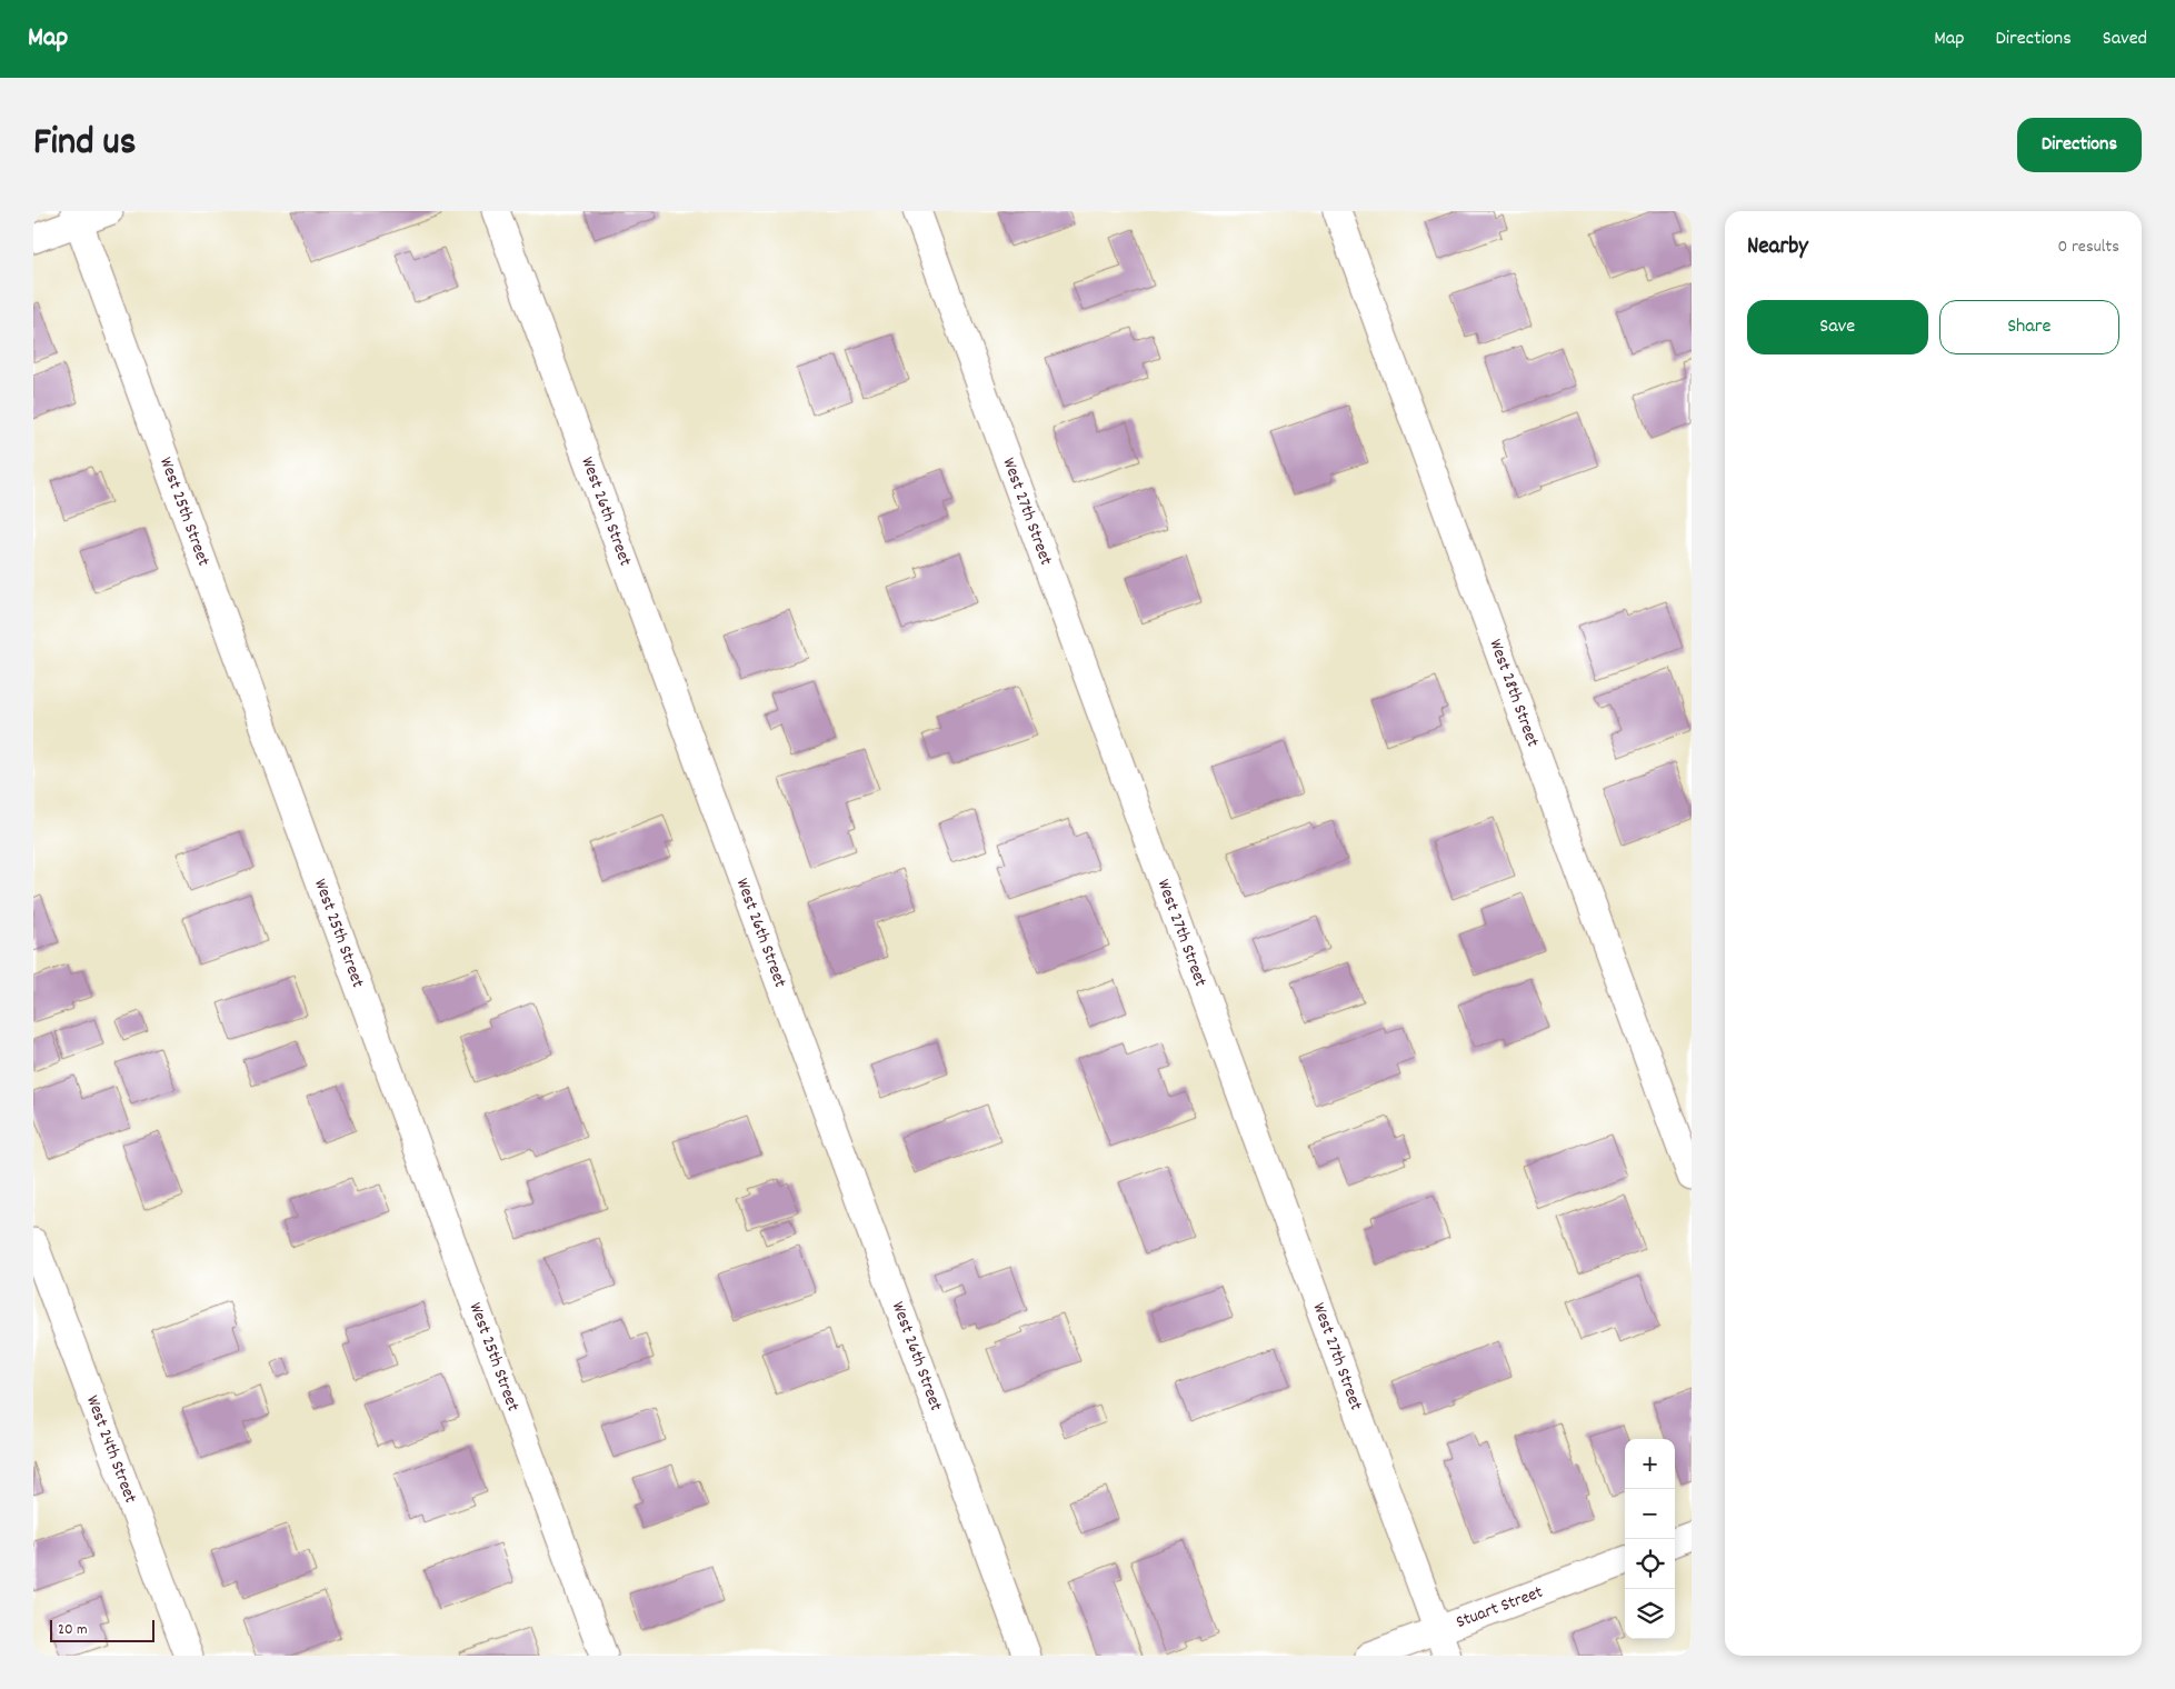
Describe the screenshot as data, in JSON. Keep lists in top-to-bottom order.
{
  "streets": {
    "street": [
      "West 25th Street",
      "West 26th Street",
      "West 27th Street",
      "West 28th Street",
      "West 24th Street",
      "Stuart Street"
    ]
  },
  "crossings": [
    ["West 27th Street", "Stuart Street"]
  ],
  "scale_bar": "20 m",
  "page": {
    "header": "Map",
    "nav": ["Map", "Directions", "Saved"],
    "title": "Find us",
    "buttons": [
      "Directions",
      ["Save", "Share"]
    ],
    "heading": ["Nearby", "0 results"],
    "map_buttons": ["+", "−"],
    "scale": "20 m"
  }
}
